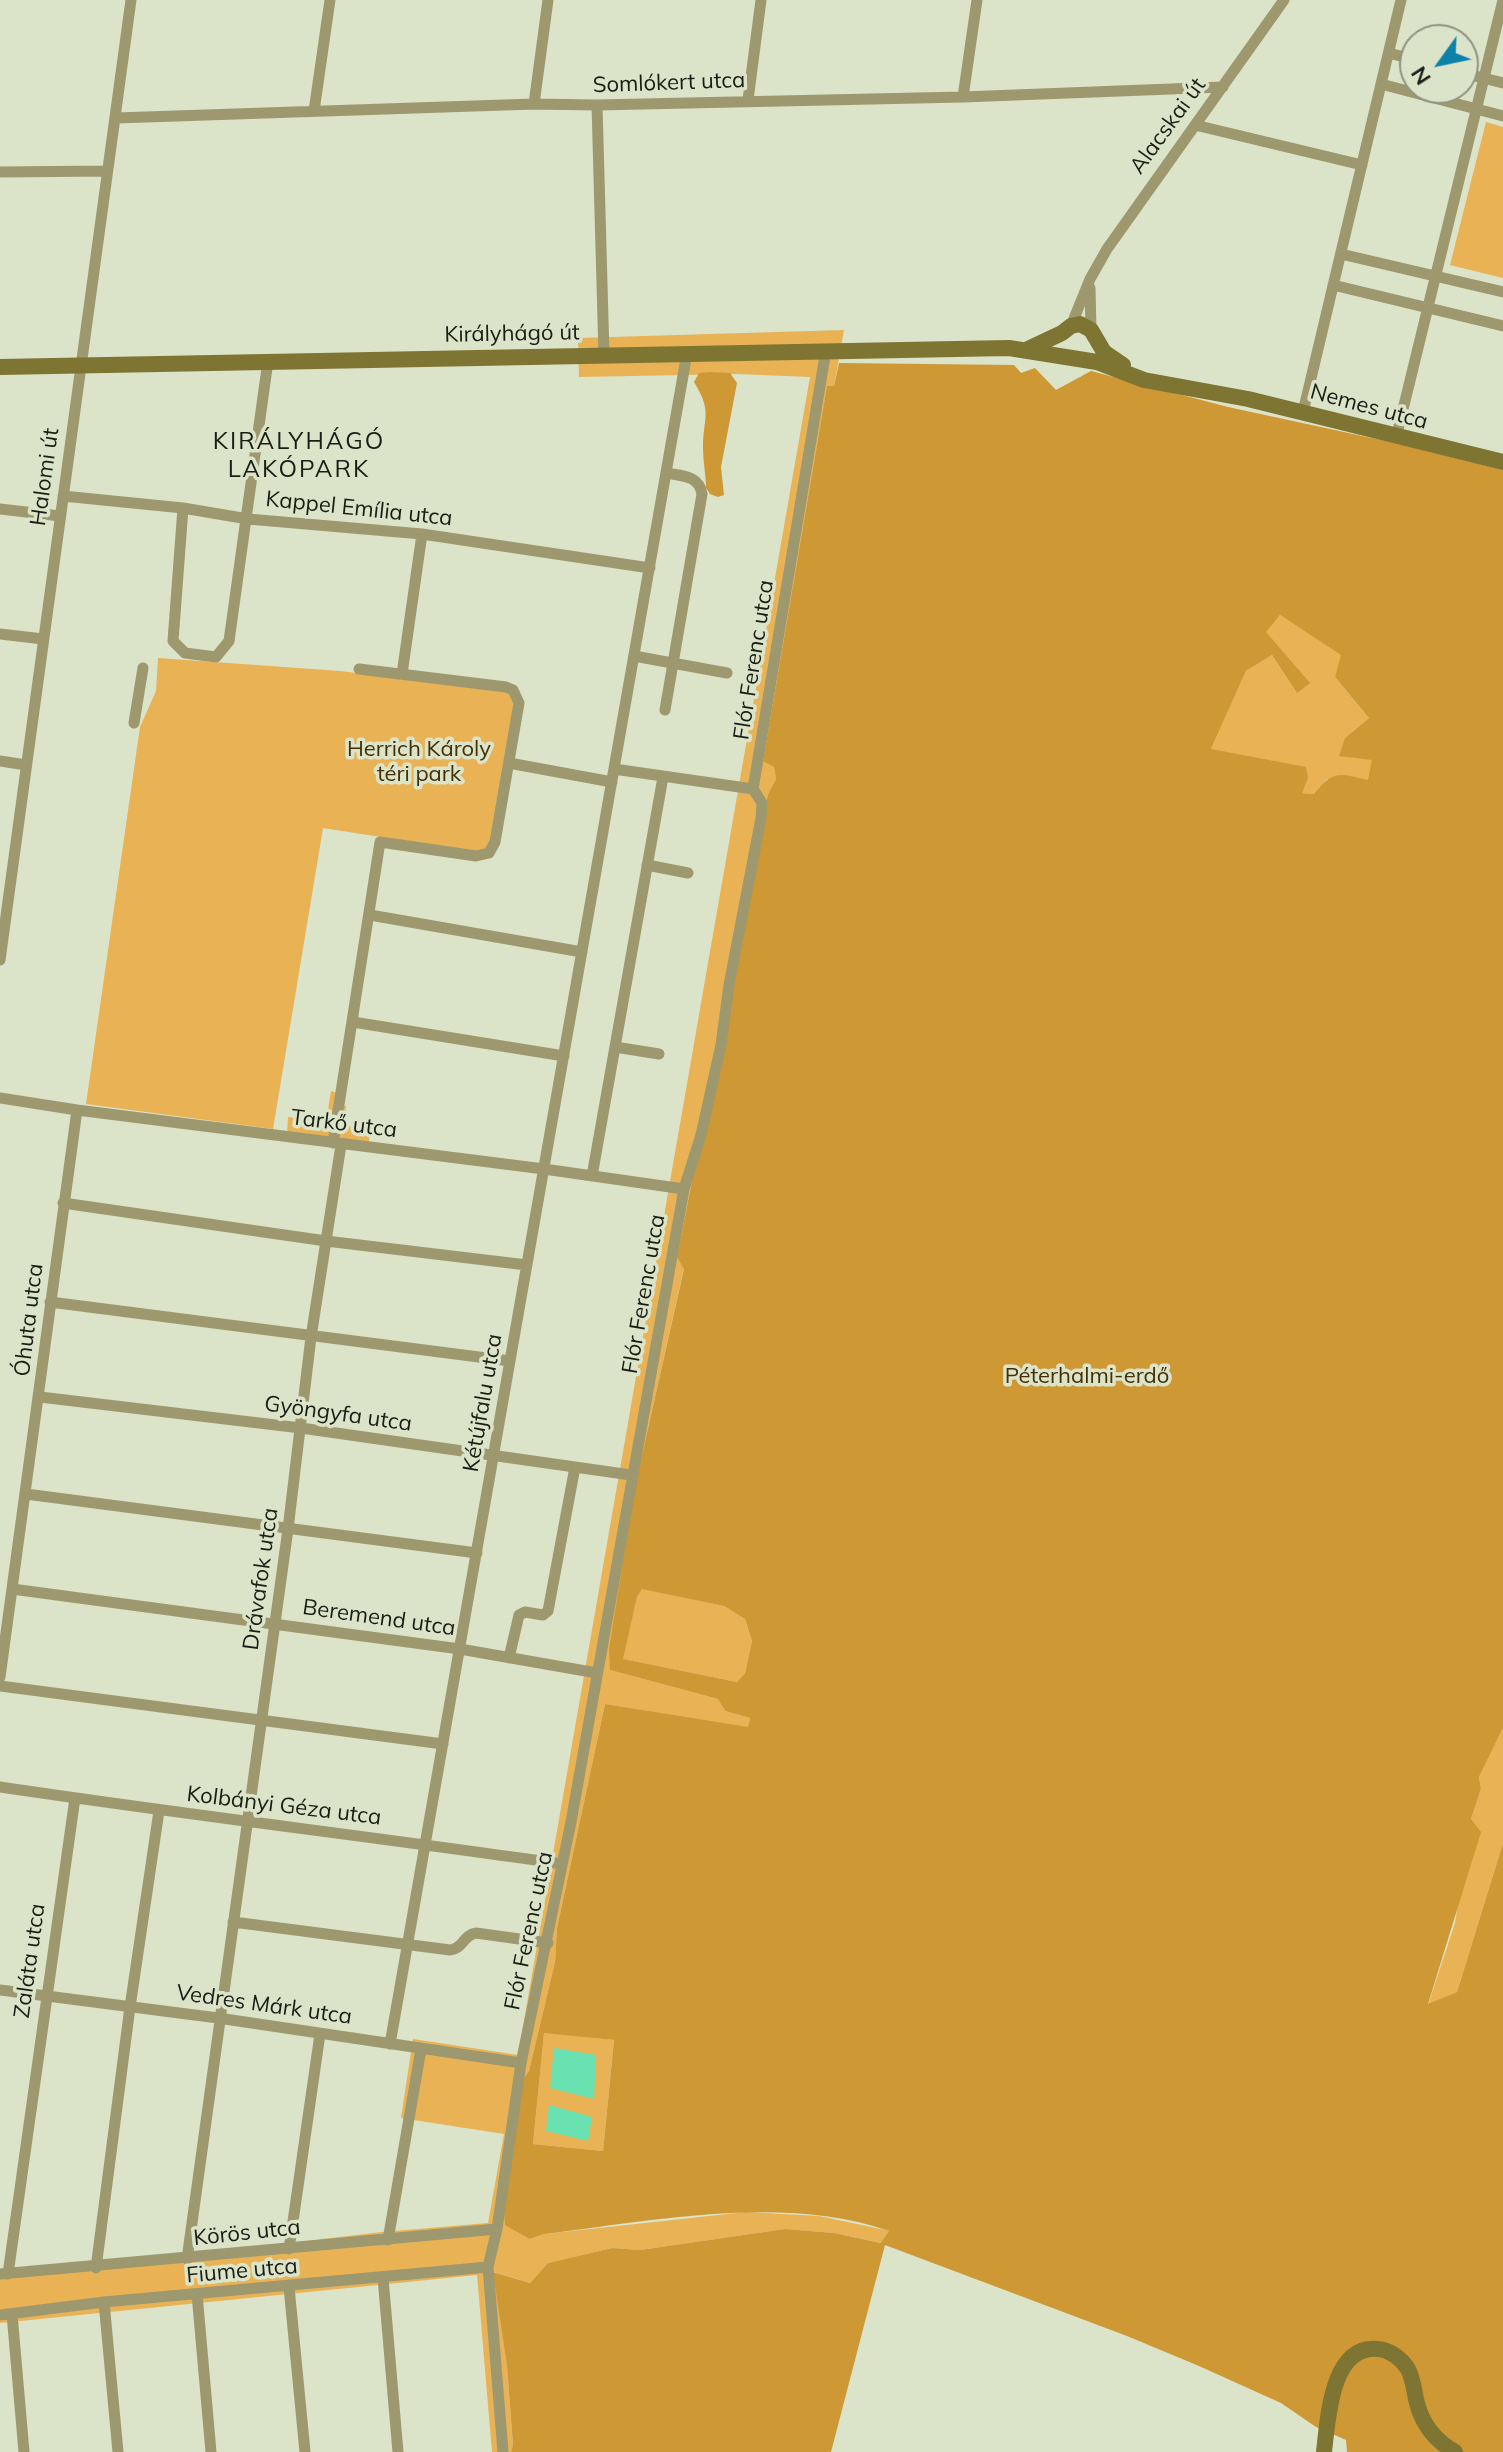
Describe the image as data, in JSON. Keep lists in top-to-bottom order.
{
  "streets": {
    "street": [
      "Somlókert utca",
      "Alacskai út",
      "Királyhágó út",
      "Nemes utca",
      "Halomi út",
      "Kappel Emília utca",
      "Flór Ferenc utca",
      "Tarkő utca",
      "Óhuta utca",
      "Kétújfalu utca",
      "Gyöngyfa utca",
      "Drávafok utca",
      "Beremend utca",
      "Kolbányi Géza utca",
      "Zaláta utca",
      "Vedres Márk utca",
      "Körös utca",
      "Fiume utca"
    ]
  },
  "crossings": [
    ["Somlókert utca", "Alacskai út"],
    ["Somlókert utca", "Halomi út"],
    ["Alacskai út", "Királyhágó út"],
    ["Alacskai út", "Nemes utca"],
    ["Királyhágó út", "Nemes utca"],
    ["Királyhágó út", "Halomi út"],
    ["Királyhágó út", "Flór Ferenc utca"],
    ["Királyhágó út", "Kétújfalu utca"],
    ["Halomi út", "Kappel Emília utca"],
    ["Kappel Emília utca", "Kétújfalu utca"],
    ["Flór Ferenc utca", "Tarkő utca"],
    ["Flór Ferenc utca", "Gyöngyfa utca"],
    ["Flór Ferenc utca", "Beremend utca"],
    ["Flór Ferenc utca", "Kolbányi Géza utca"],
    ["Flór Ferenc utca", "Vedres Márk utca"],
    ["Flór Ferenc utca", "Körös utca"],
    ["Flór Ferenc utca", "Fiume utca"],
    ["Tarkő utca", "Óhuta utca"],
    ["Tarkő utca", "Kétújfalu utca"],
    ["Tarkő utca", "Drávafok utca"],
    ["Óhuta utca", "Gyöngyfa utca"],
    ["Óhuta utca", "Beremend utca"],
    ["Kétújfalu utca", "Gyöngyfa utca"],
    ["Kétújfalu utca", "Beremend utca"],
    ["Kétújfalu utca", "Kolbányi Géza utca"],
    ["Kétújfalu utca", "Vedres Márk utca"],
    ["Gyöngyfa utca", "Drávafok utca"],
    ["Drávafok utca", "Beremend utca"],
    ["Drávafok utca", "Kolbányi Géza utca"],
    ["Drávafok utca", "Vedres Márk utca"],
    ["Drávafok utca", "Körös utca"],
    ["Kolbányi Géza utca", "Zaláta utca"],
    ["Zaláta utca", "Vedres Márk utca"],
    ["Zaláta utca", "Körös utca"]
  ],
  "districts": ["KIRÁLYHÁGÓ LAKÓPARK"],
  "parks": ["Herrich Károly téri park", "Péterhalmi-erdő"],
  "north": "bottom left"
}
